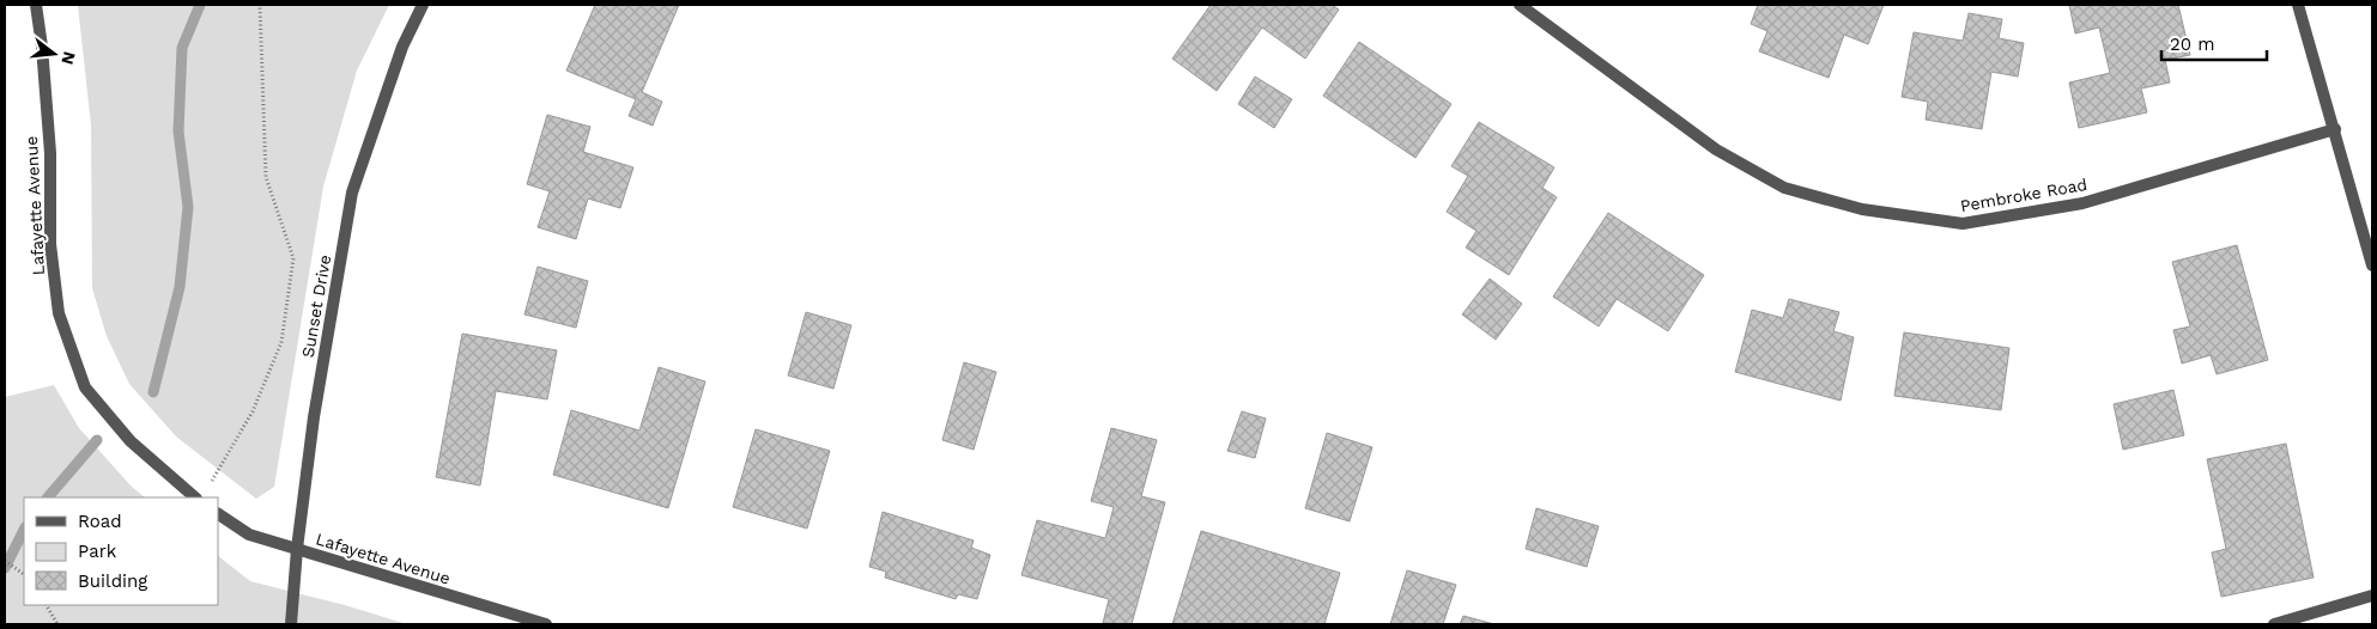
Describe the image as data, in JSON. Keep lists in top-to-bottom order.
{
  "streets": {
    "street": ["Pembroke Road", "Lafayette Avenue", "Sunset Drive"]
  },
  "crossings": [
    ["Lafayette Avenue", "Sunset Drive"]
  ],
  "legend": ["Road", "Park", "Building"],
  "scale_bar": "20 m",
  "north": "right"
}
